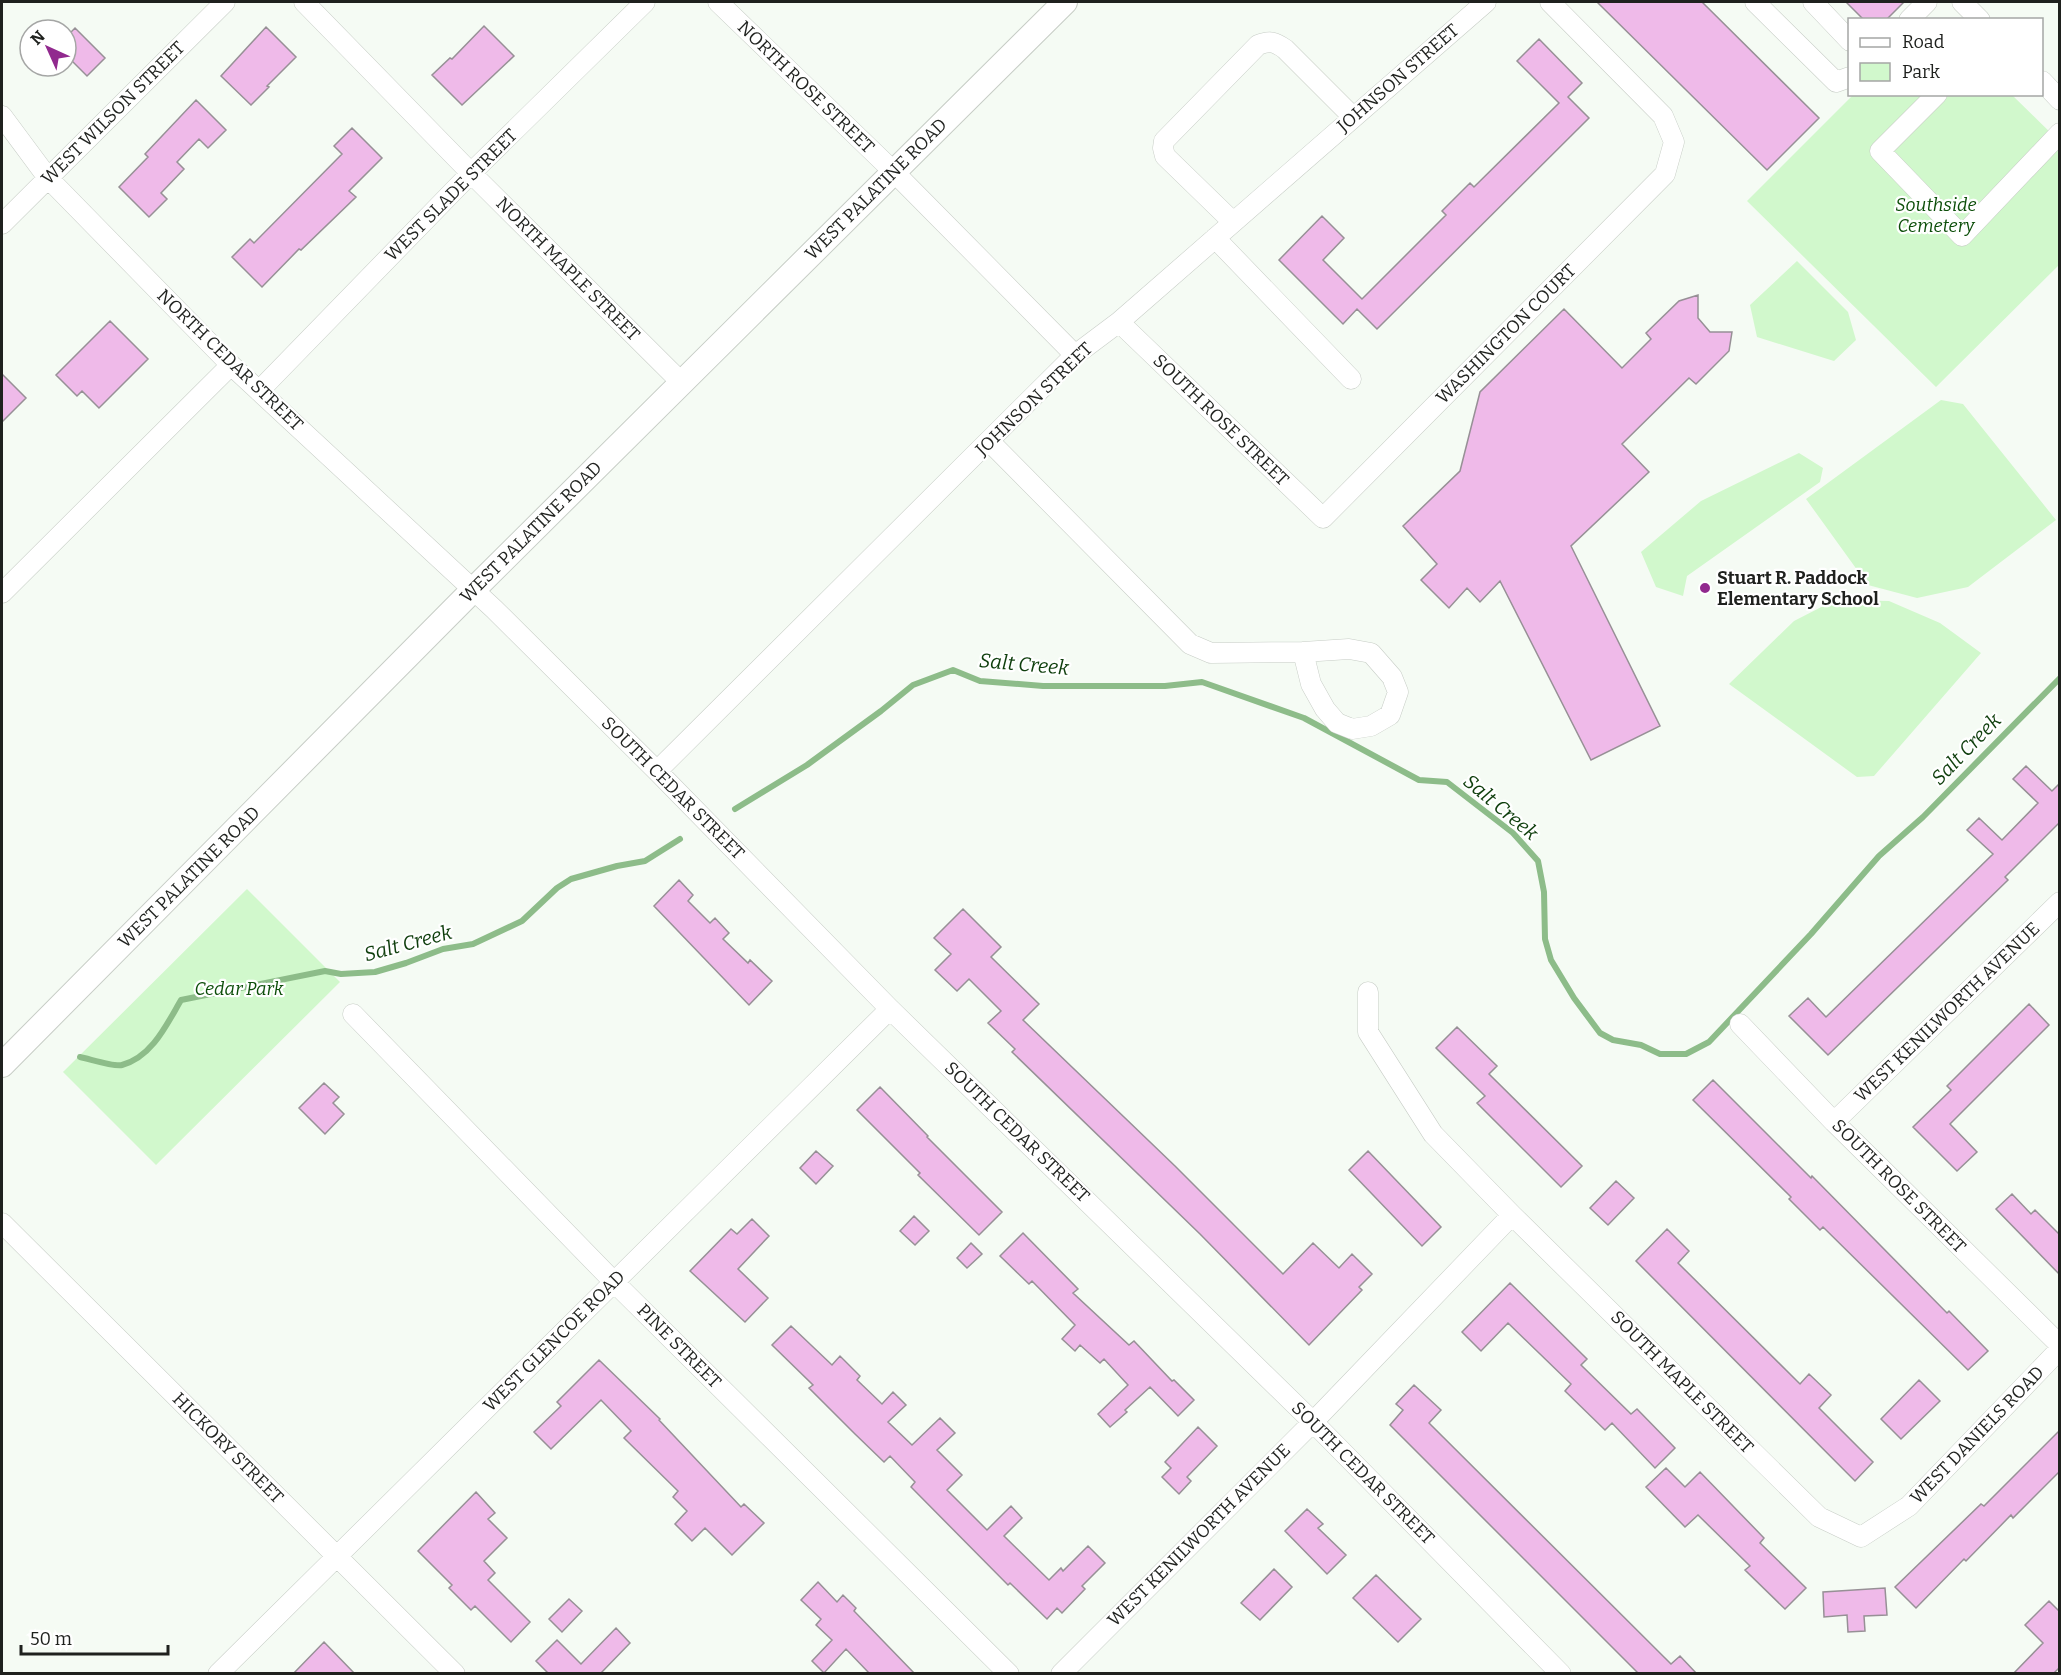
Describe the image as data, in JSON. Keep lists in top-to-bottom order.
{
  "streets": {
    "main road": ["WEST PALATINE ROAD"],
    "street": [
      "JOHNSON STREET",
      "NORTH ROSE STREET",
      "WEST WILSON STREET",
      "WEST SLADE STREET",
      "NORTH MAPLE STREET",
      "WASHINGTON COURT",
      "NORTH CEDAR STREET",
      "SOUTH ROSE STREET",
      "SOUTH CEDAR STREET",
      "WEST KENILWORTH AVENUE",
      "WEST GLENCOE ROAD",
      "PINE STREET",
      "SOUTH MAPLE STREET",
      "WEST DANIELS ROAD",
      "HICKORY STREET"
    ]
  },
  "crossings": [
    ["JOHNSON STREET", "SOUTH ROSE STREET"],
    ["JOHNSON STREET", "SOUTH CEDAR STREET"],
    ["NORTH ROSE STREET", "WEST PALATINE ROAD"],
    ["WEST WILSON STREET", "NORTH CEDAR STREET"],
    ["WEST PALATINE ROAD", "NORTH MAPLE STREET"],
    ["WEST PALATINE ROAD", "NORTH CEDAR STREET"],
    ["WEST PALATINE ROAD", "SOUTH CEDAR STREET"],
    ["WEST SLADE STREET", "NORTH MAPLE STREET"],
    ["WEST SLADE STREET", "NORTH CEDAR STREET"],
    ["WASHINGTON COURT", "SOUTH ROSE STREET"],
    ["NORTH CEDAR STREET", "SOUTH CEDAR STREET"],
    ["SOUTH ROSE STREET", "WEST KENILWORTH AVENUE"],
    ["SOUTH ROSE STREET", "WEST DANIELS ROAD"],
    ["SOUTH CEDAR STREET", "WEST KENILWORTH AVENUE"],
    ["SOUTH CEDAR STREET", "WEST GLENCOE ROAD"],
    ["WEST KENILWORTH AVENUE", "SOUTH MAPLE STREET"],
    ["WEST GLENCOE ROAD", "PINE STREET"],
    ["WEST GLENCOE ROAD", "HICKORY STREET"],
    ["SOUTH MAPLE STREET", "WEST DANIELS ROAD"]
  ],
  "water": ["Salt Creek"],
  "parks": ["Southside Cemetery", "Cedar Park"],
  "places": ["Stuart R. Paddock Elementary School"],
  "legend": ["Road", "Park"],
  "scale_bar": "50 m",
  "north": "top left"
}
